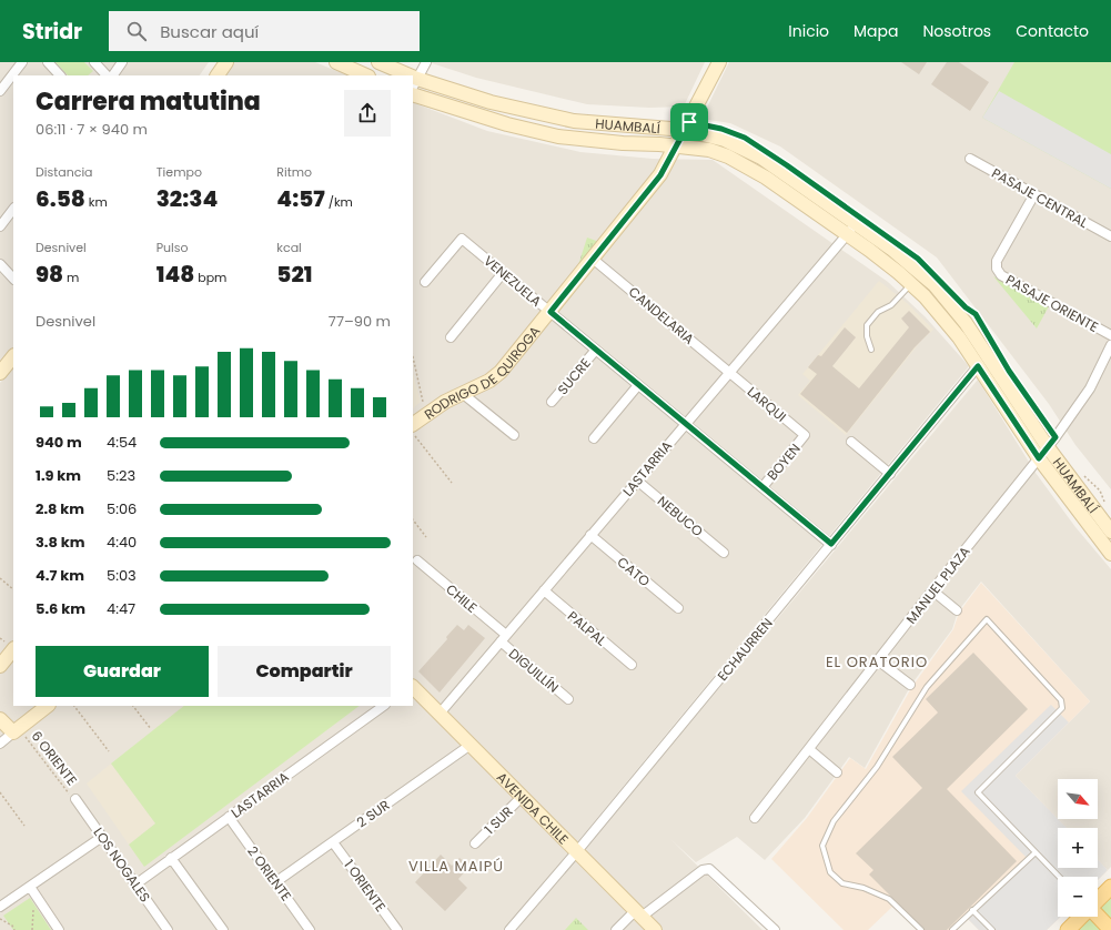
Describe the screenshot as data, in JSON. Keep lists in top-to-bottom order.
{
  "streets": {
    "main road": ["HUAMBALÍ", "RODRIGO DE QUIROGA", "AVENIDA CHILE"],
    "street": [
      "PASAJE CENTRAL",
      "VENEZUELA",
      "PASAJE ORIENTE",
      "CANDELARIA",
      "SUCRE",
      "LARQUI",
      "BOYEN",
      "LASTARRIA",
      "NEBUCO",
      "CATO",
      "MANUEL PLAZA",
      "CHILE",
      "PALPAL",
      "ECHAURREN",
      "DIGUILLÍN",
      "2 SUR",
      "1 SUR",
      "LOS NOGALES",
      "2 ORIENTE",
      "1 ORIENTE"
    ],
    "path": ["6 ORIENTE"]
  },
  "crossings": [
    ["HUAMBALÍ", "RODRIGO DE QUIROGA"],
    ["HUAMBALÍ", "LASTARRIA"],
    ["HUAMBALÍ", "MANUEL PLAZA"],
    ["HUAMBALÍ", "ECHAURREN"],
    ["PASAJE CENTRAL", "PASAJE ORIENTE"],
    ["VENEZUELA", "RODRIGO DE QUIROGA"],
    ["VENEZUELA", "SUCRE"],
    ["VENEZUELA", "BOYEN"],
    ["VENEZUELA", "LASTARRIA"],
    ["VENEZUELA", "ECHAURREN"],
    ["CANDELARIA", "RODRIGO DE QUIROGA"],
    ["CANDELARIA", "LARQUI"],
    ["CANDELARIA", "LASTARRIA"],
    ["LARQUI", "BOYEN"],
    ["LARQUI", "LASTARRIA"],
    ["LASTARRIA", "NEBUCO"],
    ["LASTARRIA", "CATO"],
    ["LASTARRIA", "CHILE"],
    ["LASTARRIA", "PALPAL"],
    ["LASTARRIA", "DIGUILLÍN"],
    ["LASTARRIA", "AVENIDA CHILE"],
    ["LASTARRIA", "LOS NOGALES"],
    ["LASTARRIA", "2 ORIENTE"],
    ["CHILE", "DIGUILLÍN"],
    ["ECHAURREN", "AVENIDA CHILE"],
    ["6 ORIENTE", "LOS NOGALES"],
    ["AVENIDA CHILE", "2 SUR"],
    ["AVENIDA CHILE", "1 SUR"],
    ["2 SUR", "2 ORIENTE"],
    ["2 SUR", "1 ORIENTE"]
  ],
  "districts": ["EL ORATORIO", "VILLA MAIPÚ"],
  "north": "bottom right",
  "page": {
    "header": "Stridr",
    "search": "Buscar aquí",
    "nav": [
      "Inicio",
      "Mapa",
      "Nosotros",
      "Contacto"
    ],
    "heading": ["Carrera matutina", "06:11 · 7 × 940 m"],
    "stats": [
      ["Distancia", "6.58 km"],
      ["Tiempo", "32:34"],
      ["Ritmo", "4:57 /km"],
      ["Desnivel", "98 m"],
      ["Pulso", "148 bpm"],
      ["kcal", "521"]
    ],
    "chart": ["Desnivel", "77–90 m"],
    "list": [
      {
        "name": "940 m",
        "note": "4:54"
      },
      {
        "name": "1.9 km",
        "note": "5:23"
      },
      {
        "name": "2.8 km",
        "note": "5:06"
      },
      {
        "name": "3.8 km",
        "note": "4:40"
      },
      {
        "name": "4.7 km",
        "note": "5:03"
      },
      {
        "name": "5.6 km",
        "note": "4:47"
      }
    ],
    "buttons": ["Guardar", "Compartir"],
    "map_buttons": ["+", "−"]
  }
}
